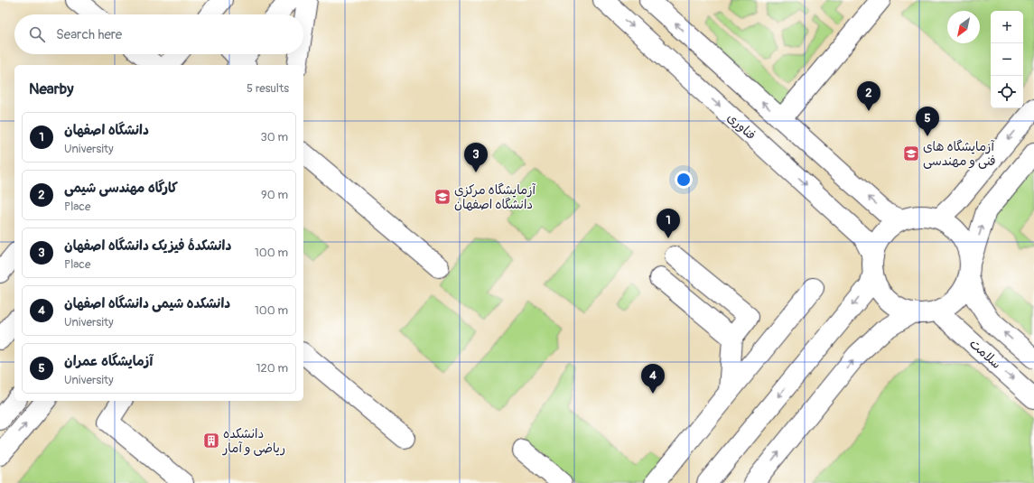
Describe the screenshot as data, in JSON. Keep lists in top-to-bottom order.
{
  "streets": {
    "street": ["فناوری", "سلامت"]
  },
  "crossings": [
    ["فناوری", "سلامت"]
  ],
  "places": {
    "school or university": ["آزمایشگاه های فنی و مهندسی", "آزمایشگاه مرکزی دانشگاه اصفهان"],
    "building": ["دانشکده ریاضی و آمار"]
  },
  "north": "bottom left",
  "page": {
    "map_buttons": ["+", "−"],
    "search": "Search here",
    "heading": ["Nearby", "5 results"],
    "pins": [
      "2",
      "5",
      "3",
      "1",
      "4"
    ],
    "list": [
      {
        "mark": "1",
        "name": "دانشگاه اصفهان",
        "note": "University",
        "value": "30 m"
      },
      {
        "mark": "2",
        "name": "کارگاه مهندسی شیمی",
        "note": "Place",
        "value": "90 m"
      },
      {
        "mark": "3",
        "name": "دانشکدهٔ فیزیک دانشگاه اصفهان",
        "note": "Place",
        "value": "100 m"
      },
      {
        "mark": "4",
        "name": "دانشکده شیمی دانشگاه اصفهان",
        "note": "University",
        "value": "100 m"
      },
      {
        "mark": "5",
        "name": "آزمایشگاه عمران",
        "note": "University",
        "value": "120 m"
      }
    ]
  }
}
